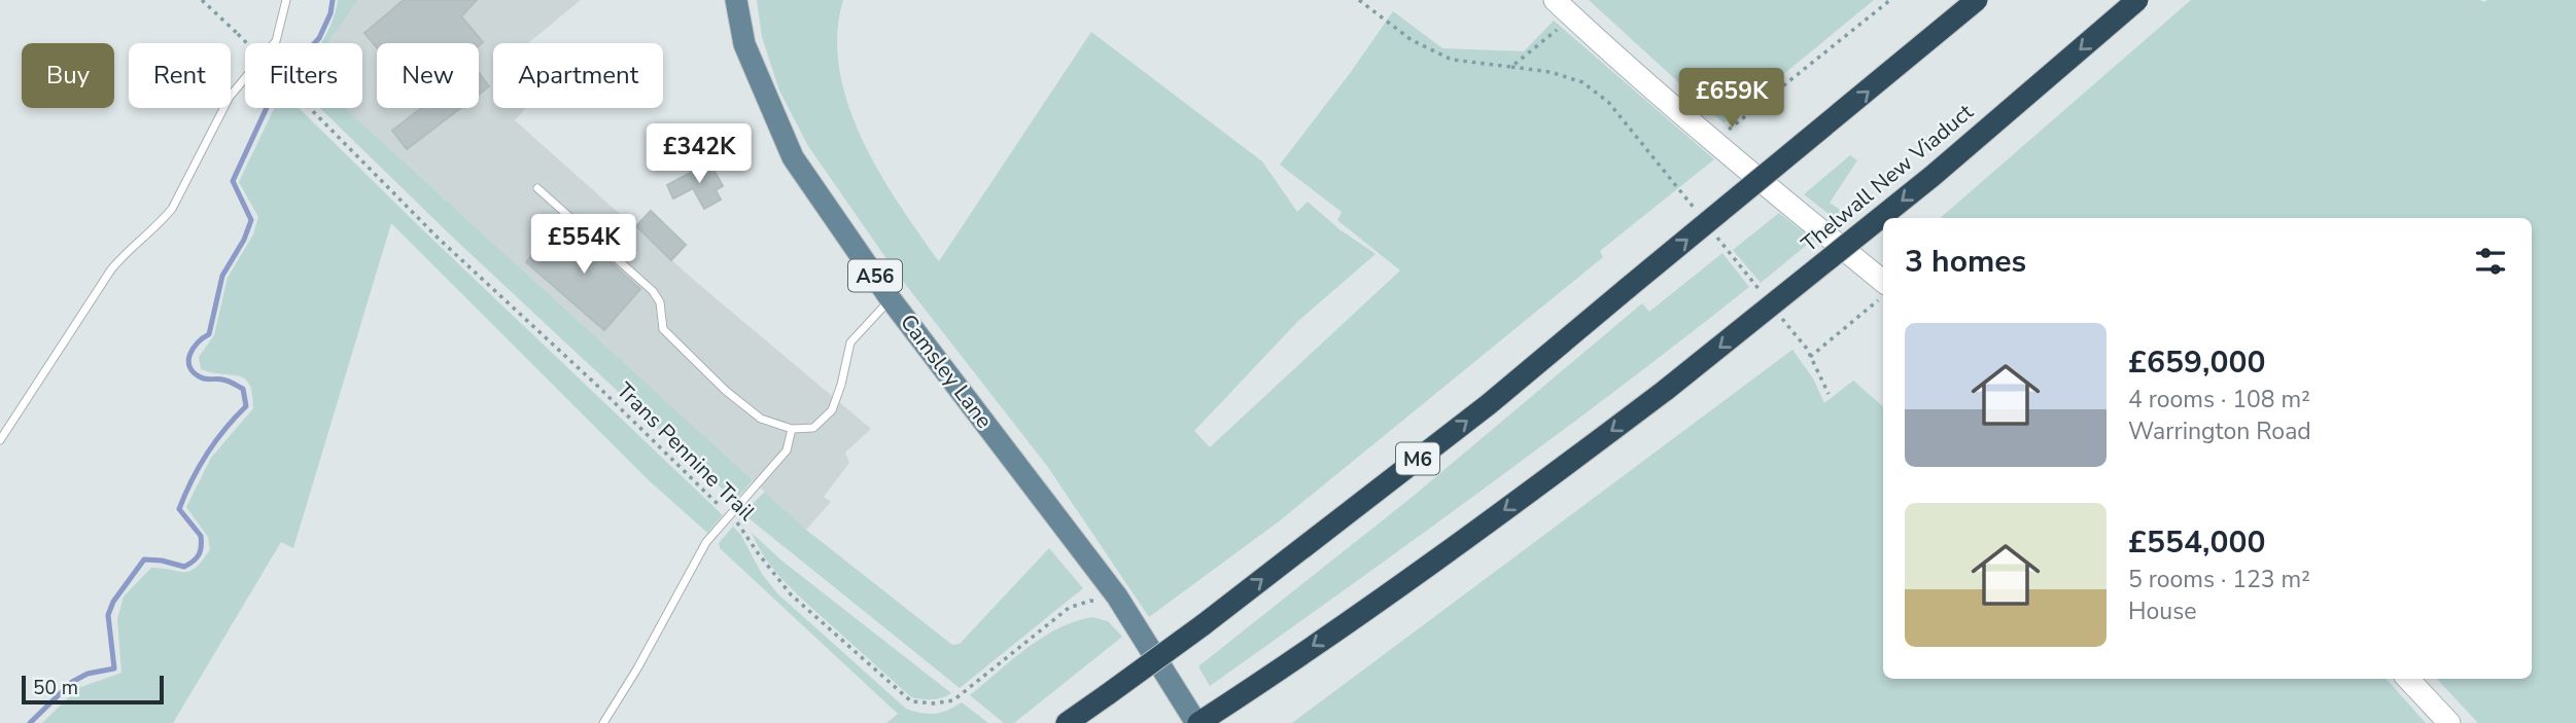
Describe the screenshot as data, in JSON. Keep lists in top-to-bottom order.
{
  "streets": {
    "highway": ["Thelwall New Viaduct", "M6"],
    "main road": ["A56", "Camsley Lane"],
    "path": ["Trans Pennine Trail"]
  },
  "crossings": [
    ["Thelwall New Viaduct", "Camsley Lane"]
  ],
  "scale_bar": "50 m",
  "page": {
    "chip": [
      "Buy",
      "Rent",
      "Filters",
      "New",
      "Apartment"
    ],
    "price": ["£659K", "£342K", "£554K"],
    "heading": "3 homes",
    "list": [
      {
        "name": "£659,000",
        "note": "4 rooms · 108 m² · Warrington Road"
      },
      {
        "name": "£554,000",
        "note": "5 rooms · 123 m² · House"
      }
    ],
    "scale": "50 m"
  }
}
